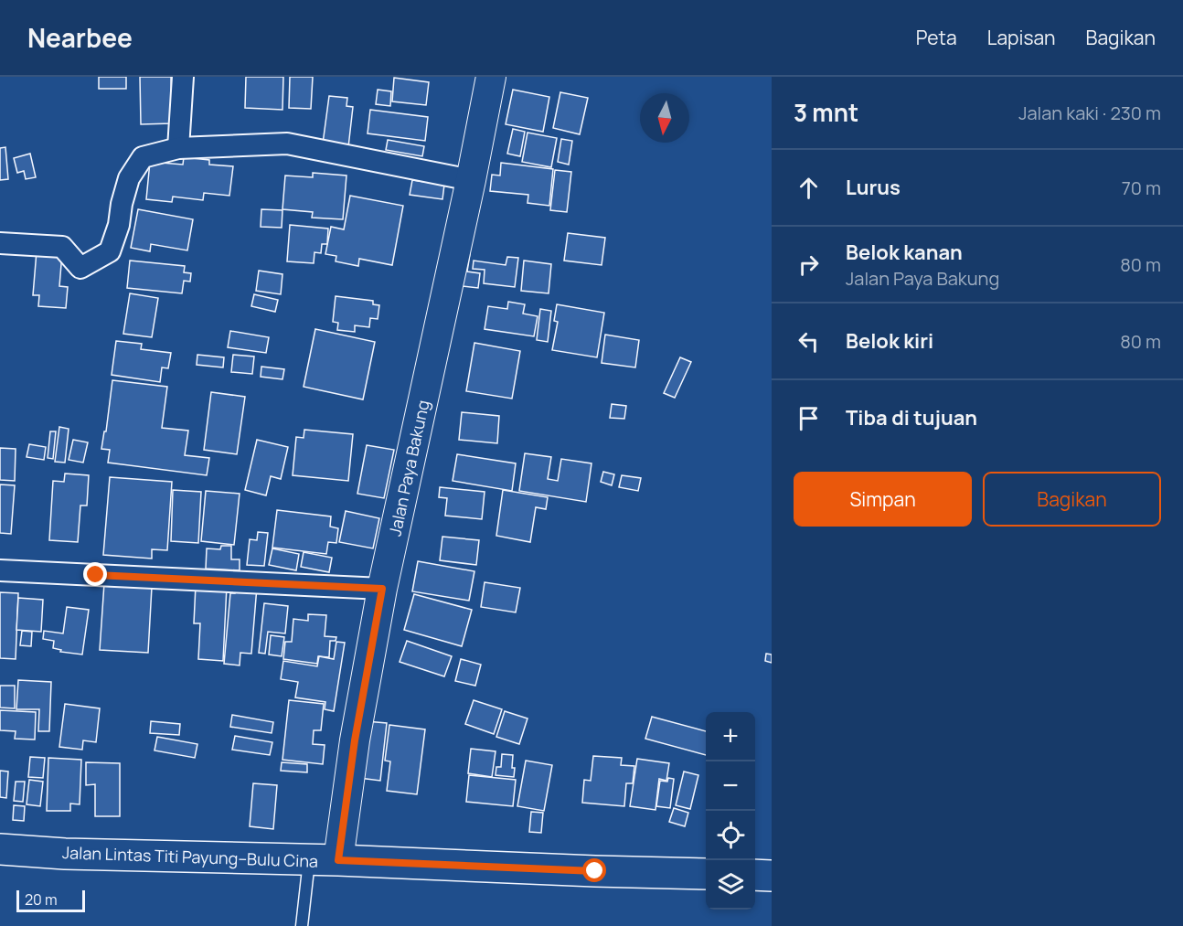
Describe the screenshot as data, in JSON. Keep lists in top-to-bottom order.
{
  "streets": {
    "main road": ["Jalan Paya Bakung", "Jalan Lintas Titi Payung–Bulu Cina"]
  },
  "crossings": [
    ["Jalan Paya Bakung", "Jalan Lintas Titi Payung–Bulu Cina"]
  ],
  "scale_bar": "20 m",
  "north": "bottom",
  "page": {
    "header": "Nearbee",
    "nav": ["Peta", "Lapisan", "Bagikan"],
    "heading": ["3 mnt", "Jalan kaki · 230 m"],
    "list": [
      ["Lurus", "70 m"],
      ["Belok kanan", "Jalan Paya Bakung", "80 m"],
      ["Belok kiri", "80 m"],
      "Tiba di tujuan"
    ],
    "buttons": ["Simpan", "Bagikan"],
    "map_buttons": ["+", "−"],
    "scale": "20 m"
  }
}
